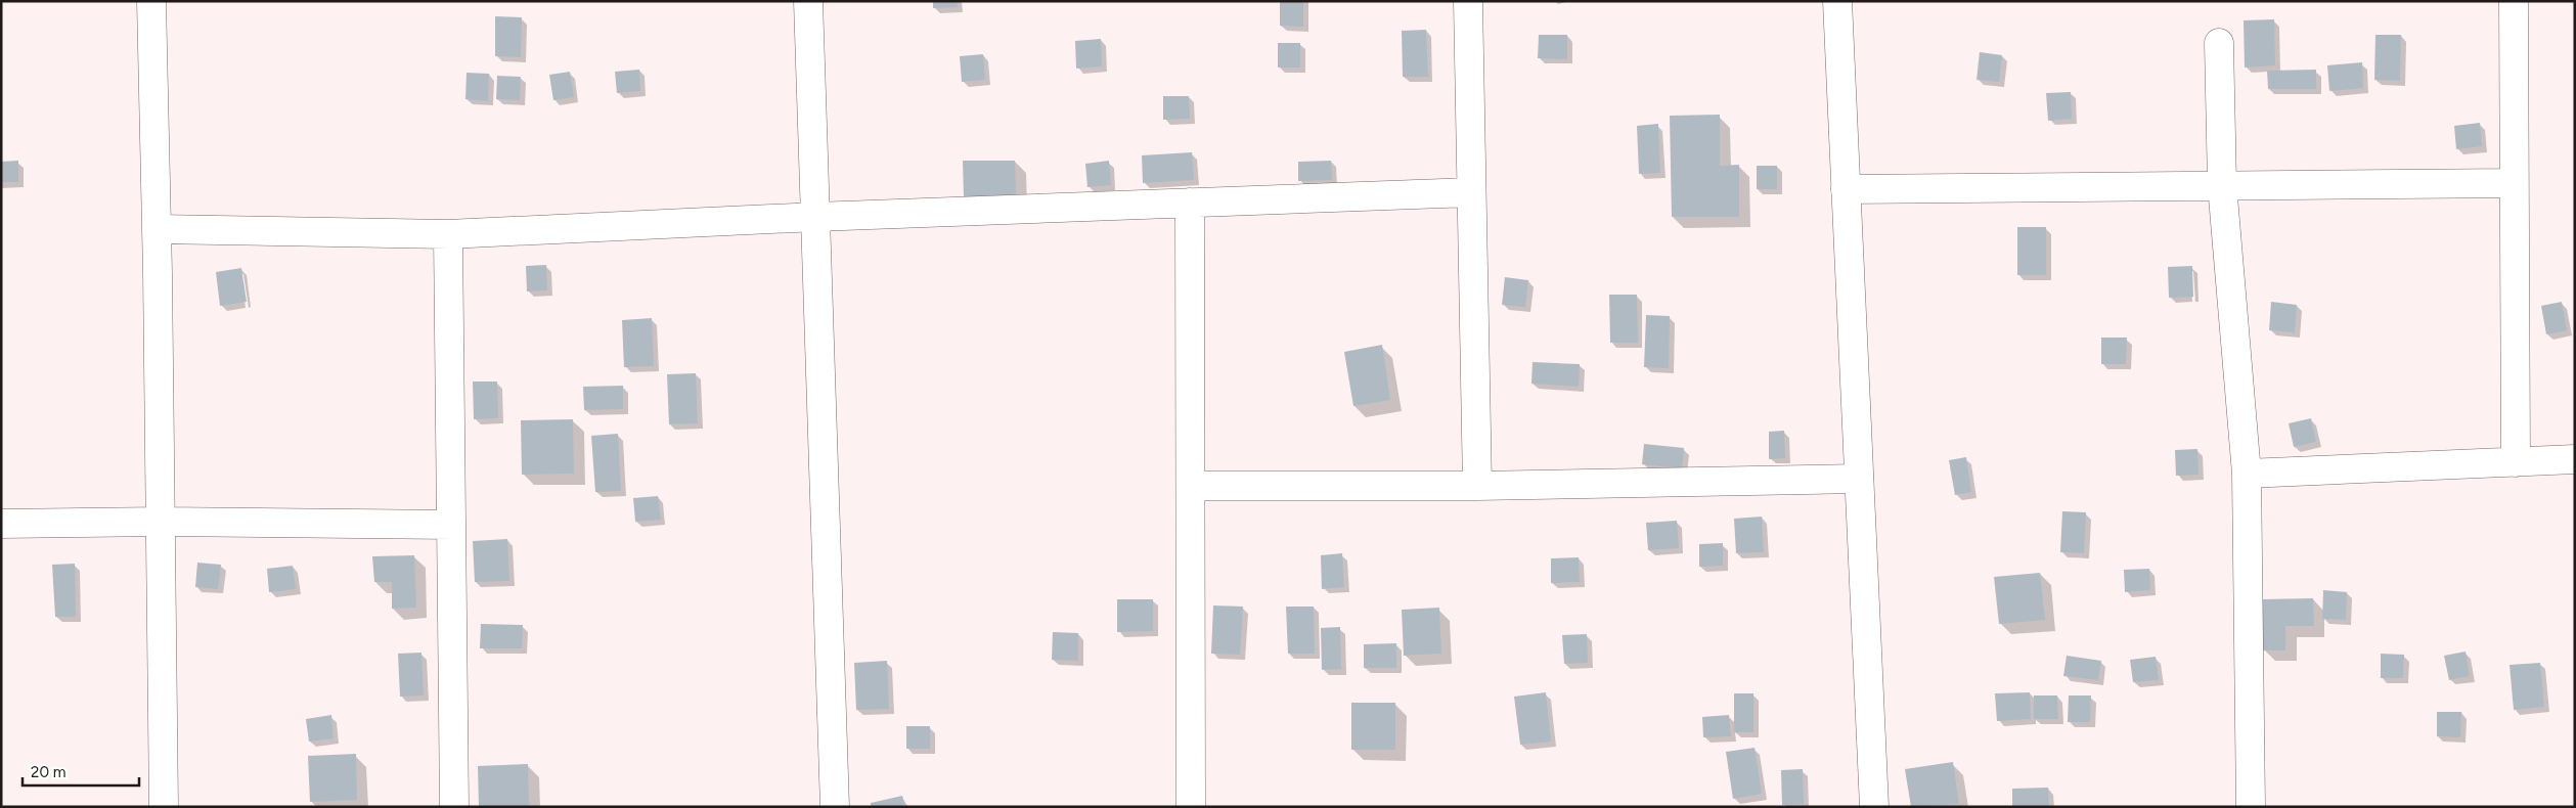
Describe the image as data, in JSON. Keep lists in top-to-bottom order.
{
  "scale_bar": "20 m"
}
